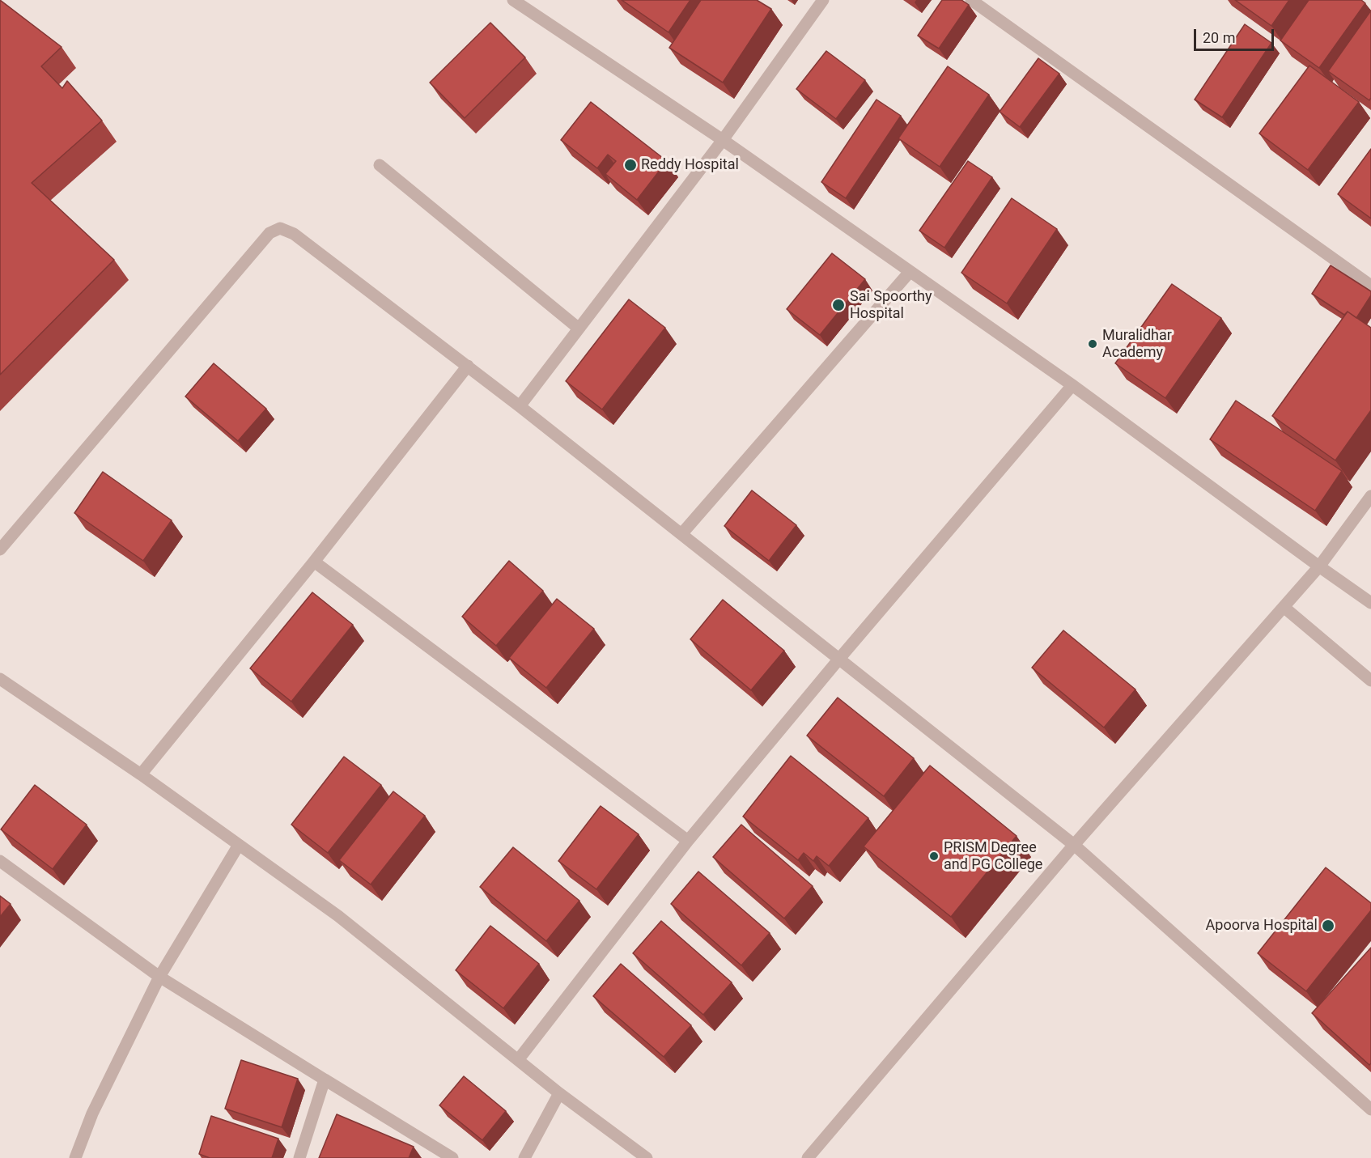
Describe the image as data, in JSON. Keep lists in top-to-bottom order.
{
  "places": [
    "Reddy Hospital",
    "Sai Spoorthy Hospital",
    "Muralidhar Academy",
    "PRISM Degree and PG College",
    "Apoorva Hospital"
  ],
  "scale_bar": "20 m"
}
